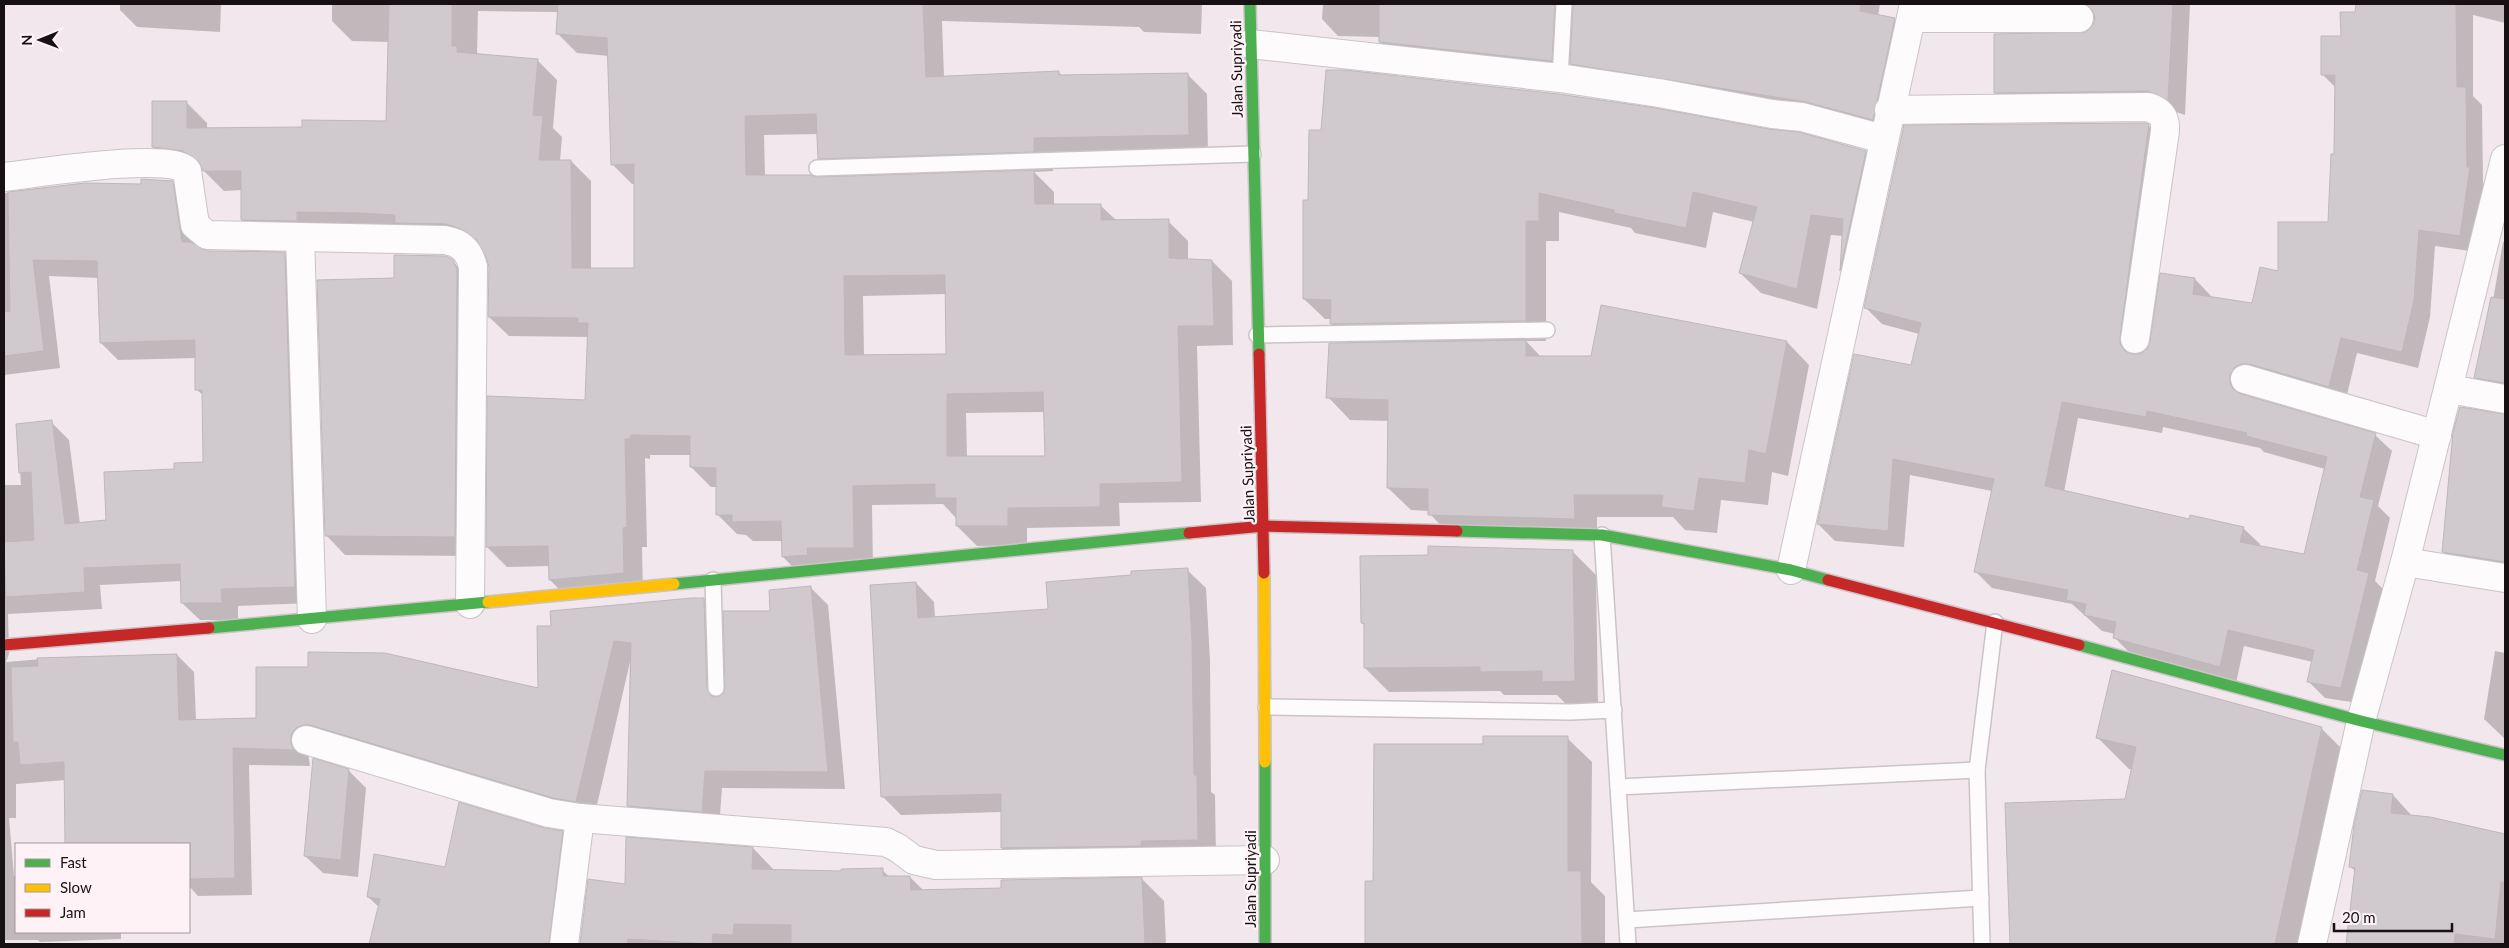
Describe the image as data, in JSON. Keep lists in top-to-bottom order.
{
  "streets": {
    "main road": ["Jalan Supriyadi"]
  },
  "legend": ["Fast", "Slow", "Jam"],
  "scale_bar": "20 m",
  "north": "left"
}
